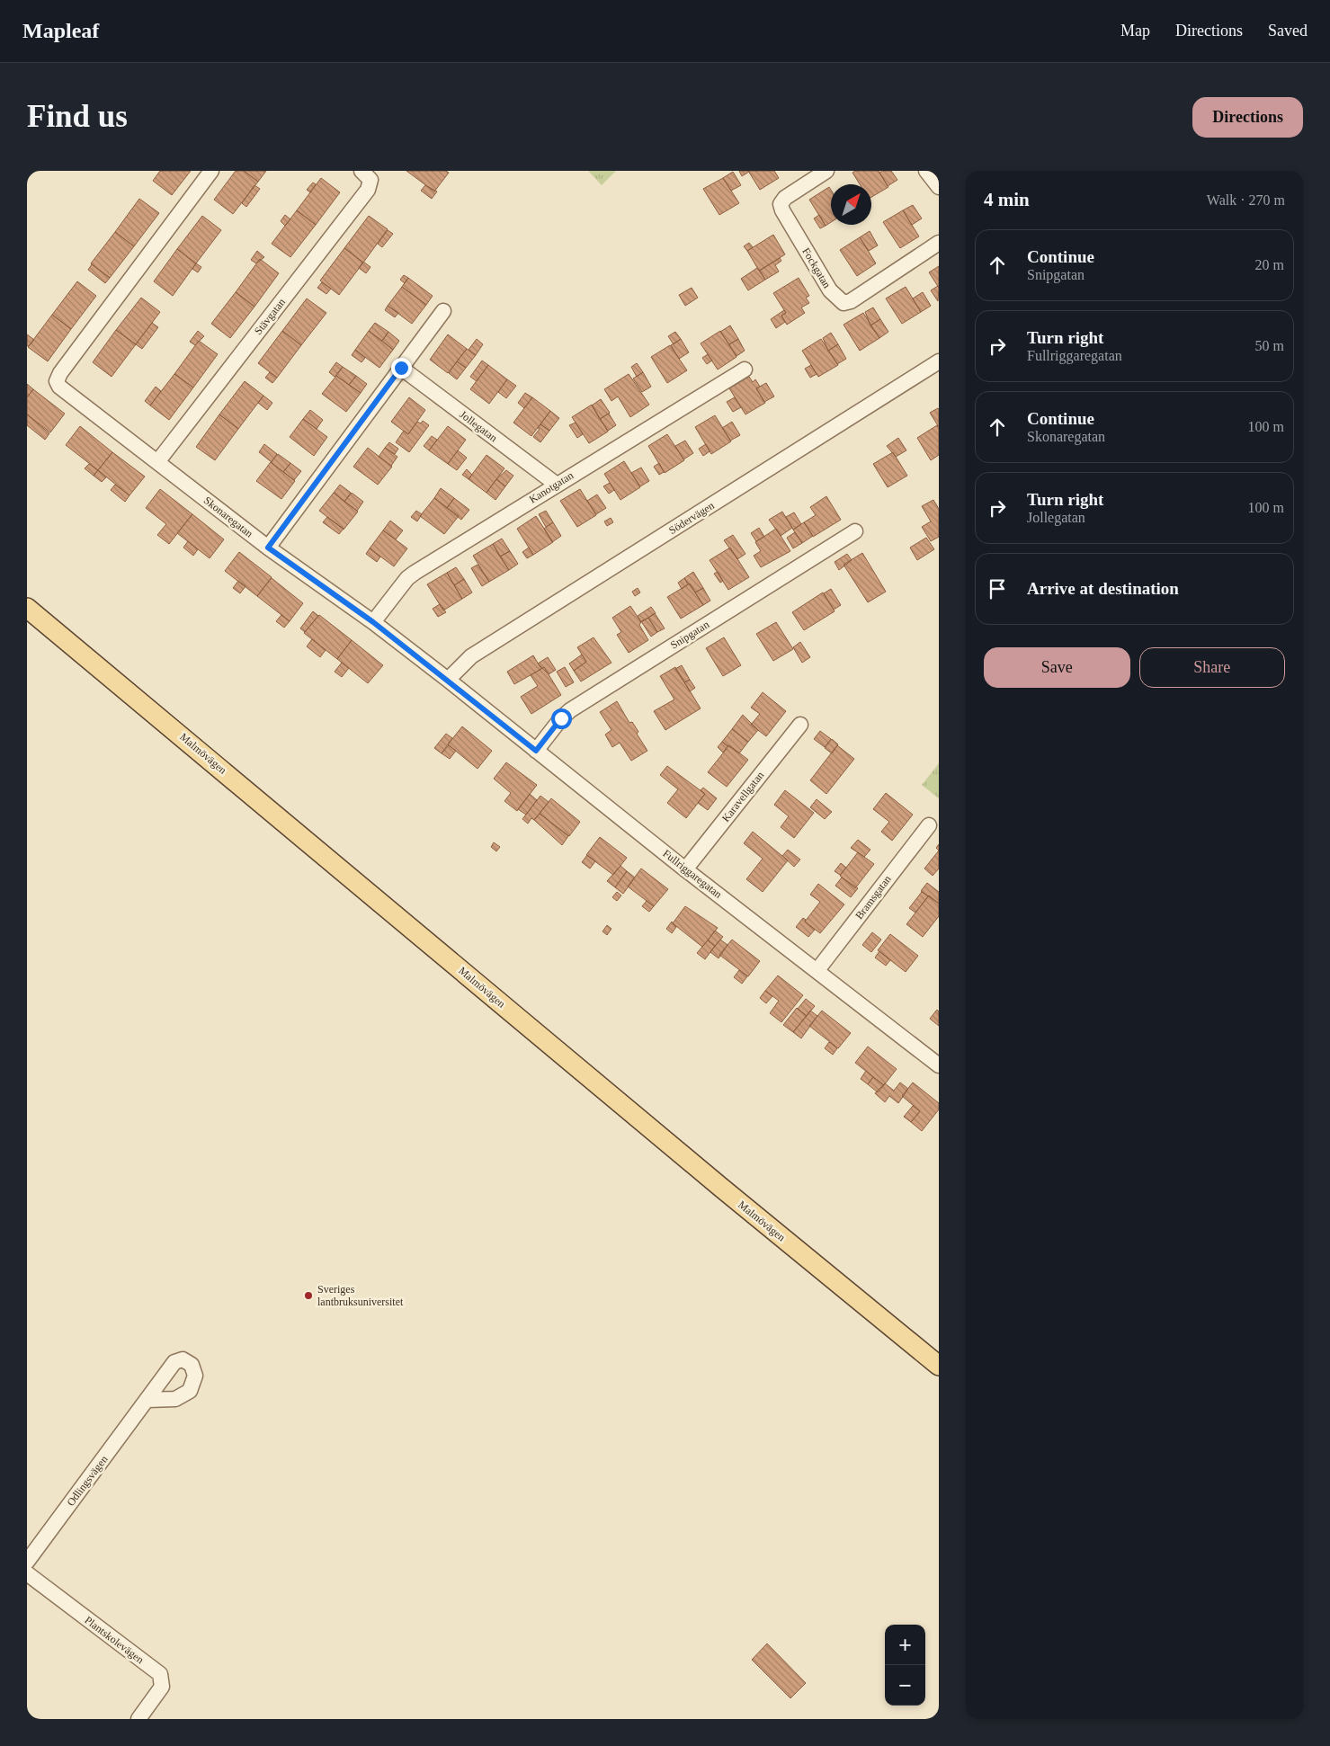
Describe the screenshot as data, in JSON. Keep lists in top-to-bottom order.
{
  "streets": {
    "main road": ["Malmövägen"],
    "street": [
      "Fockgatan",
      "Stävgatan",
      "Jollegatan",
      "Kanotgatan",
      "Skonaregatan",
      "Södervägen",
      "Snipgatan",
      "Karavellgatan",
      "Fullriggaregatan",
      "Bramsgatan",
      "Odlingsvägen",
      "Plantskolevägen"
    ]
  },
  "crossings": [
    ["Stävgatan", "Skonaregatan"],
    ["Jollegatan", "Kanotgatan"],
    ["Kanotgatan", "Skonaregatan"],
    ["Skonaregatan", "Södervägen"],
    ["Skonaregatan", "Fullriggaregatan"],
    ["Södervägen", "Fullriggaregatan"],
    ["Snipgatan", "Fullriggaregatan"],
    ["Karavellgatan", "Fullriggaregatan"],
    ["Fullriggaregatan", "Bramsgatan"]
  ],
  "places": ["Sveriges lantbruksuniversitet"],
  "north": "top right",
  "page": {
    "header": "Mapleaf",
    "nav": ["Map", "Directions", "Saved"],
    "buttons": [
      "Directions",
      ["Save", "Share"]
    ],
    "title": "Find us",
    "heading": ["4 min", "Walk · 270 m"],
    "list": [
      ["Continue", "Snipgatan", "20 m"],
      ["Turn right", "Fullriggaregatan", "50 m"],
      ["Continue", "Skonaregatan", "100 m"],
      ["Turn right", "Jollegatan", "100 m"],
      "Arrive at destination"
    ],
    "map_buttons": ["+", "−"]
  }
}
